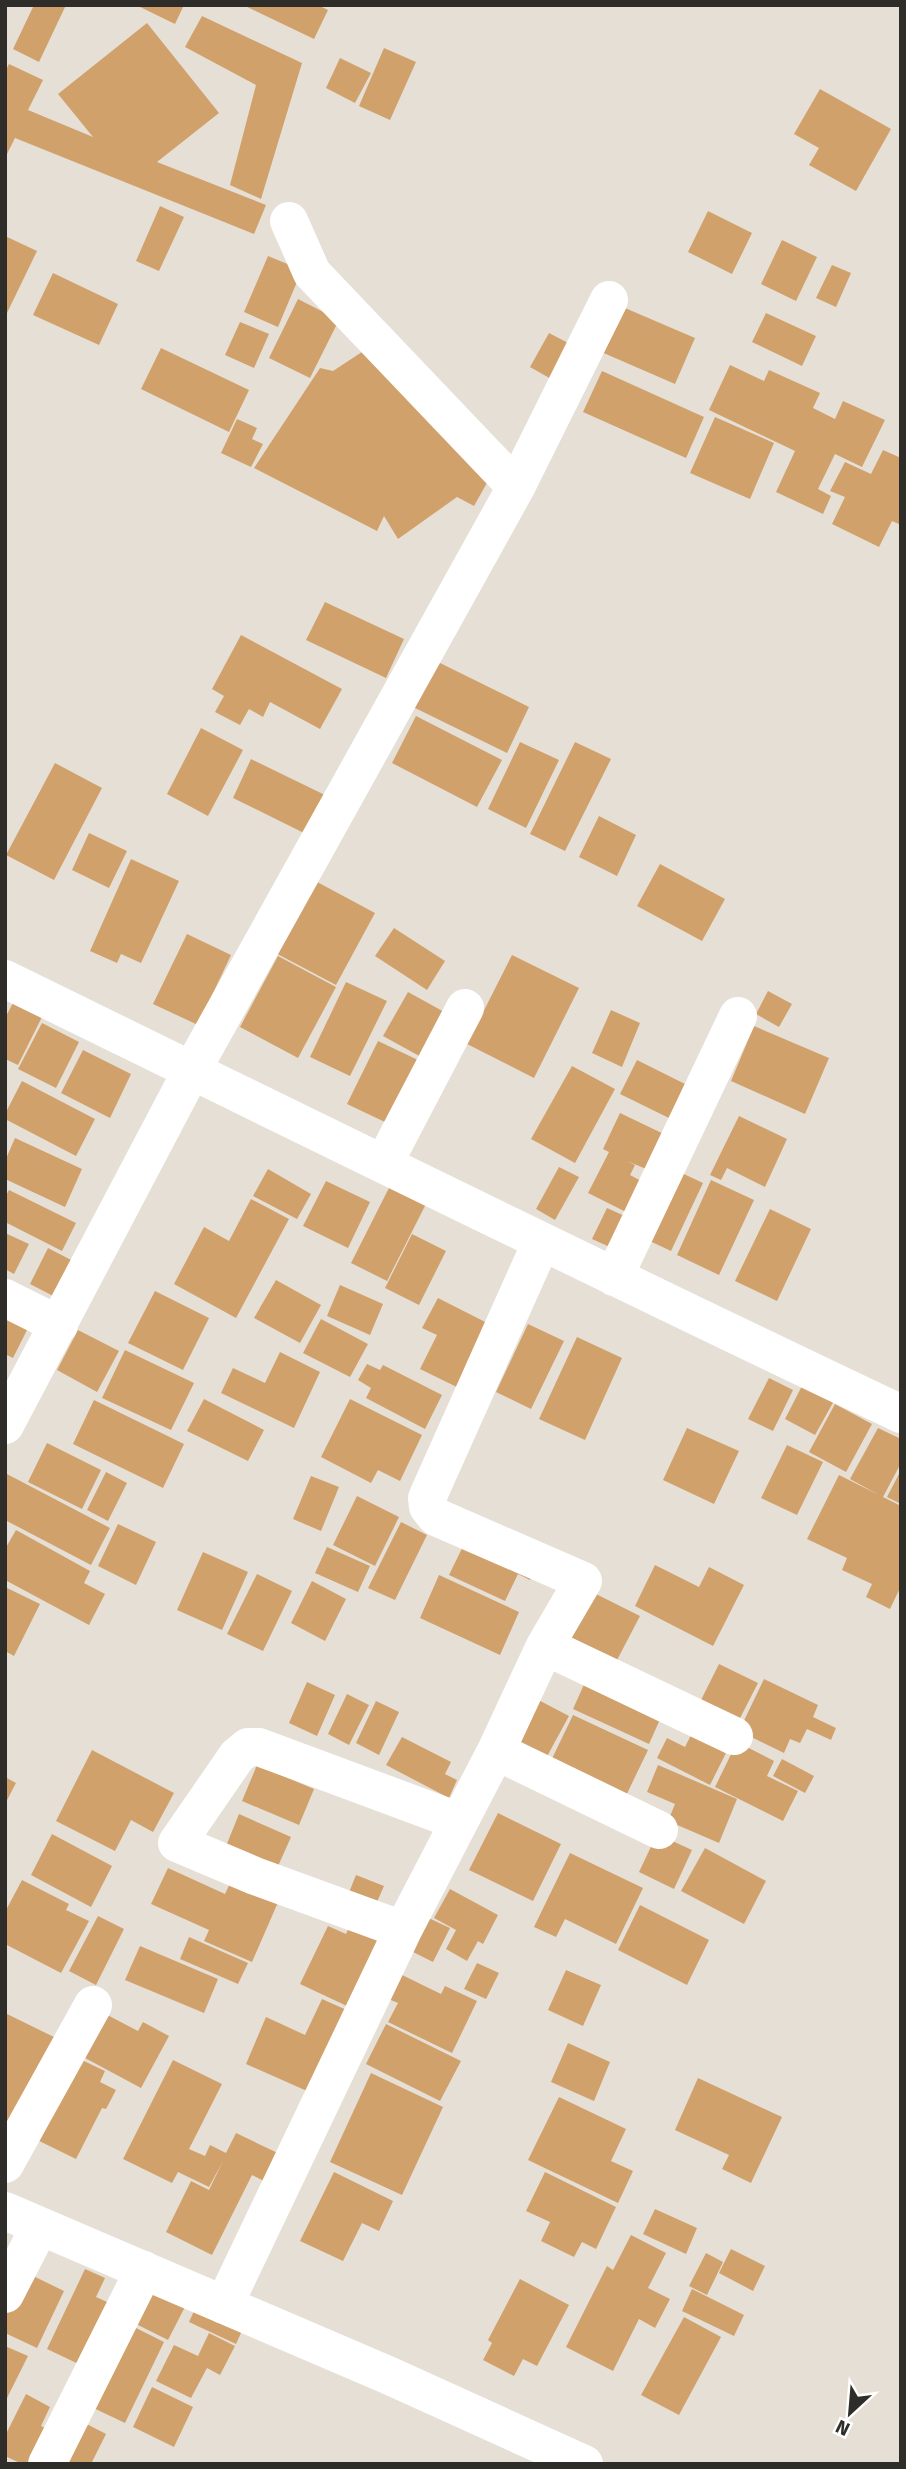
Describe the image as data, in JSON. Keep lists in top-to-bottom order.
{
  "north": "bottom left"
}
